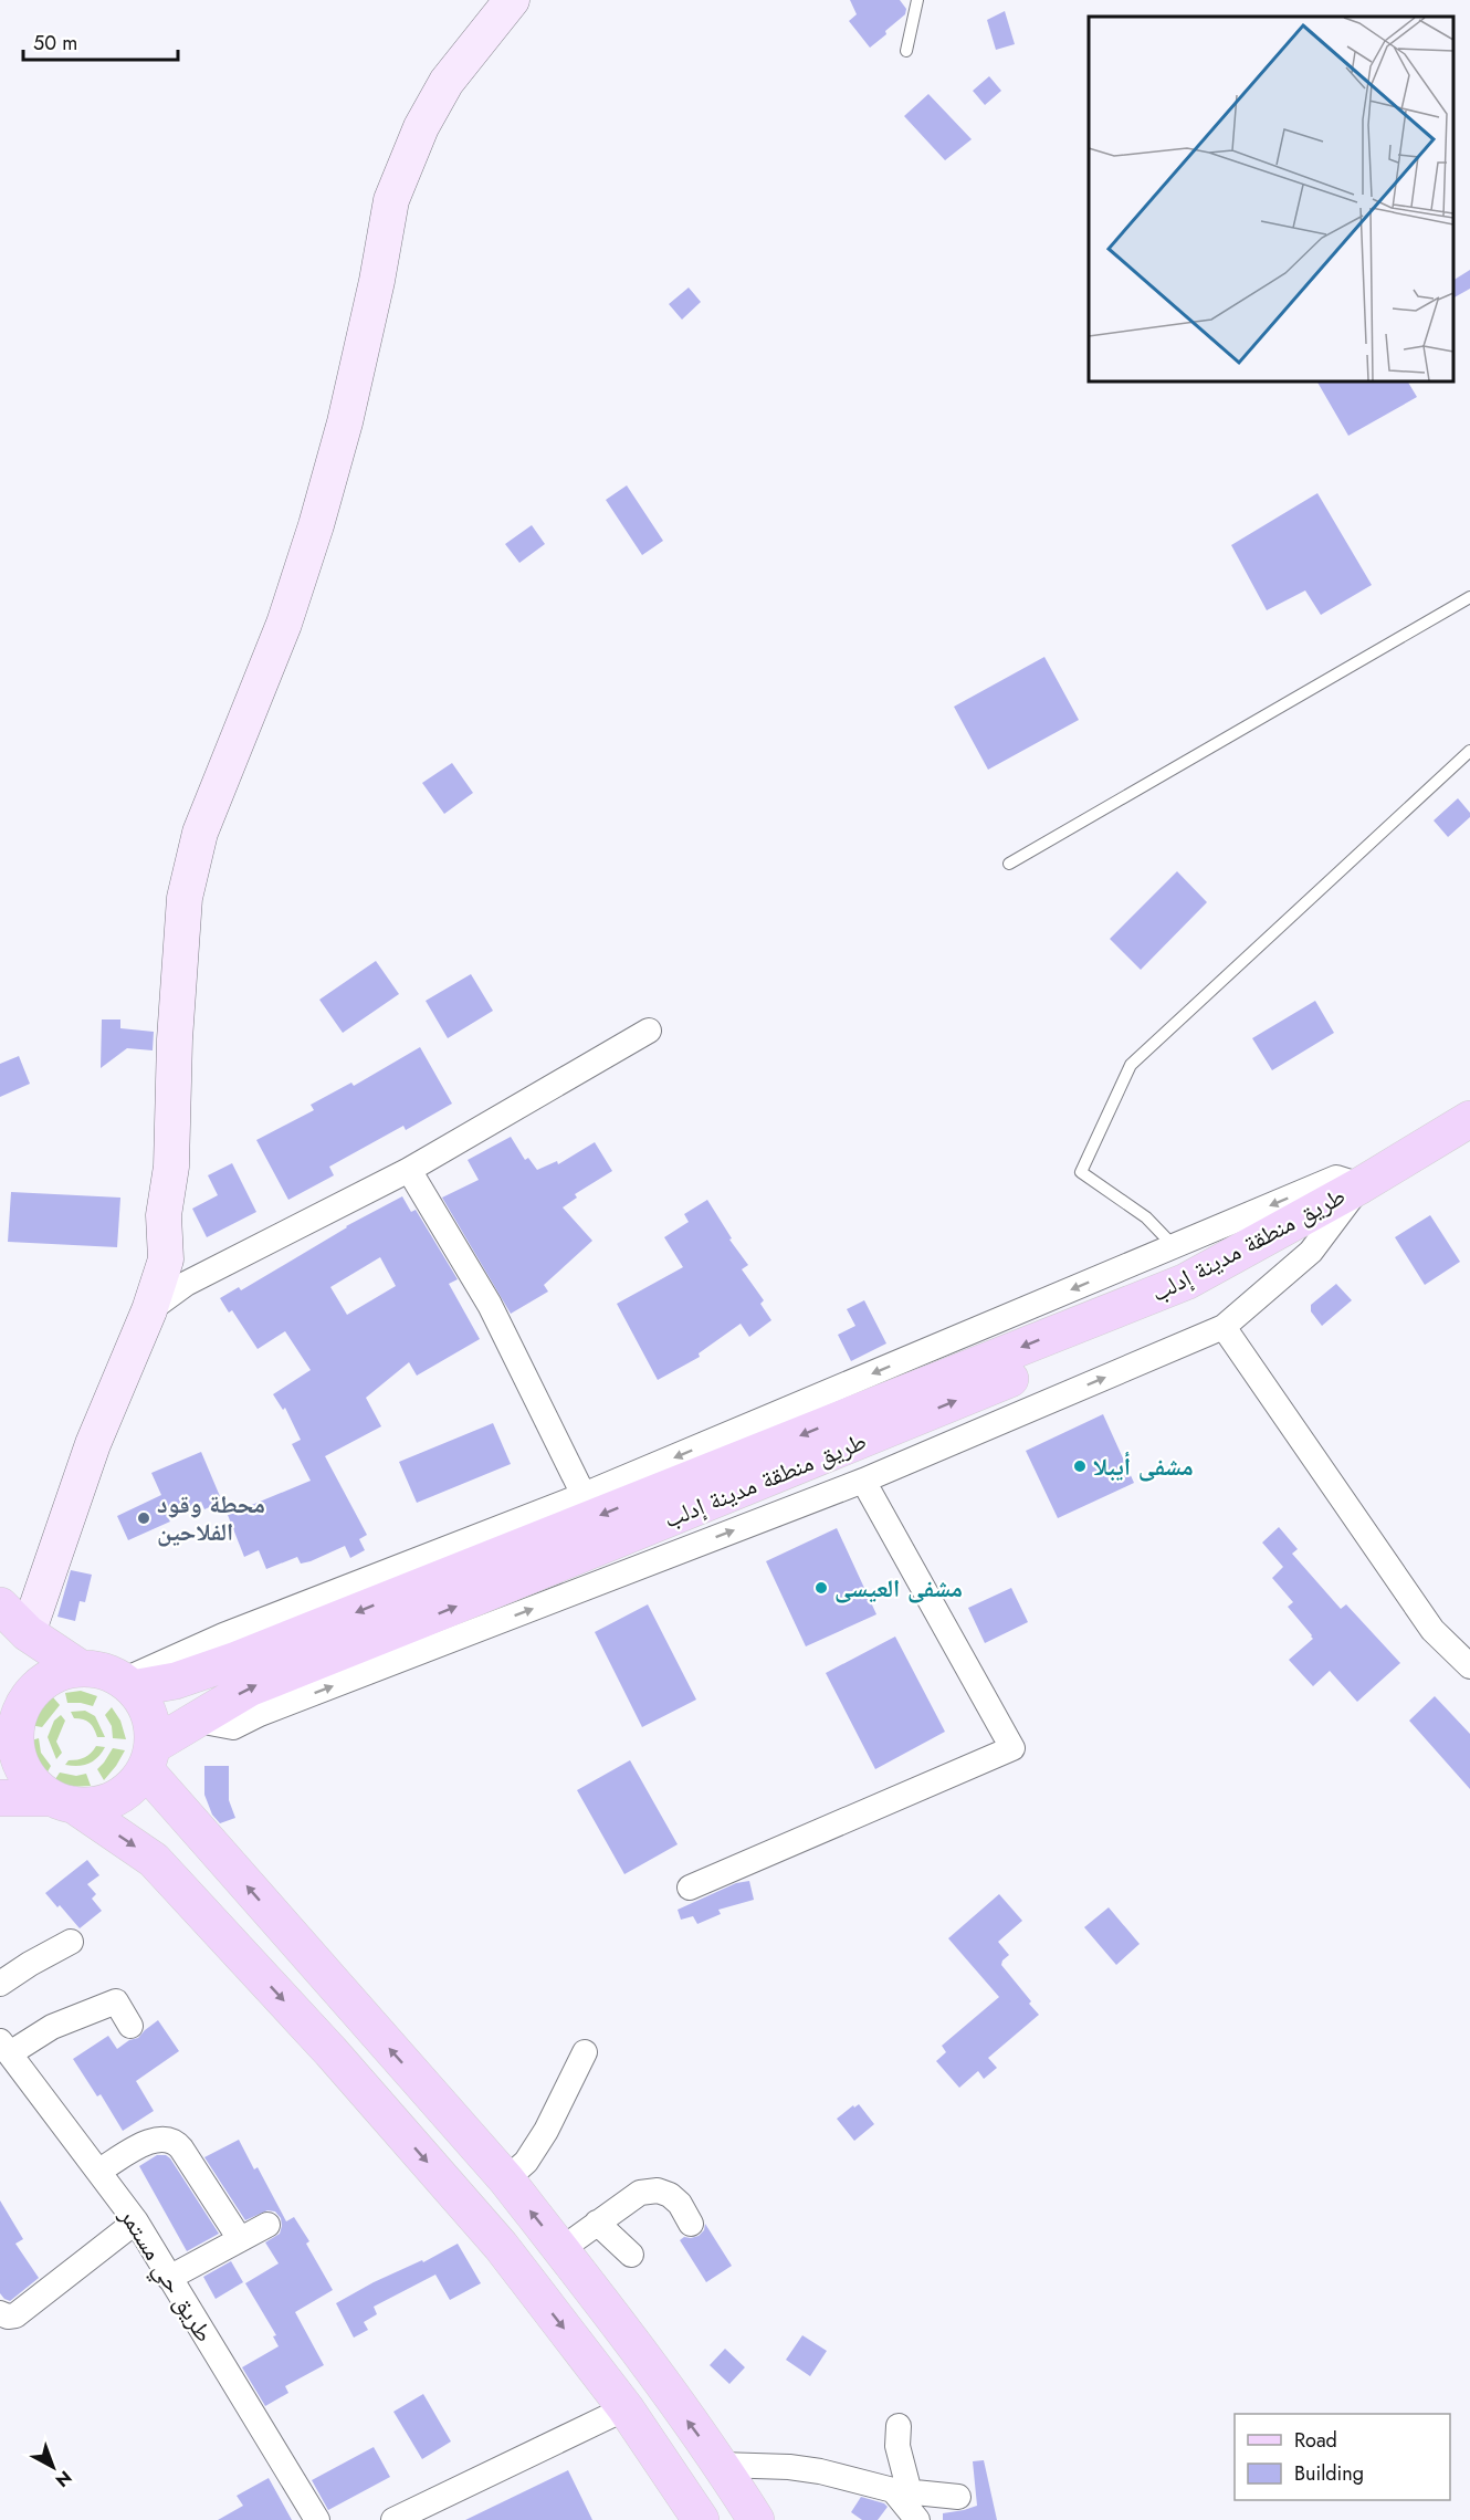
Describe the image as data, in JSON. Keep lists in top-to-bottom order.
{
  "streets": {
    "main road": ["طريق منطقة مدينة إدلب"],
    "street": ["طريق حي مستمر"]
  },
  "places": ["مشفى أيبلا", "محطة وقود الفلاحين", "مشفى العيسى"],
  "legend": ["Road", "Building"],
  "scale_bar": "50 m",
  "north": "bottom right"
}
